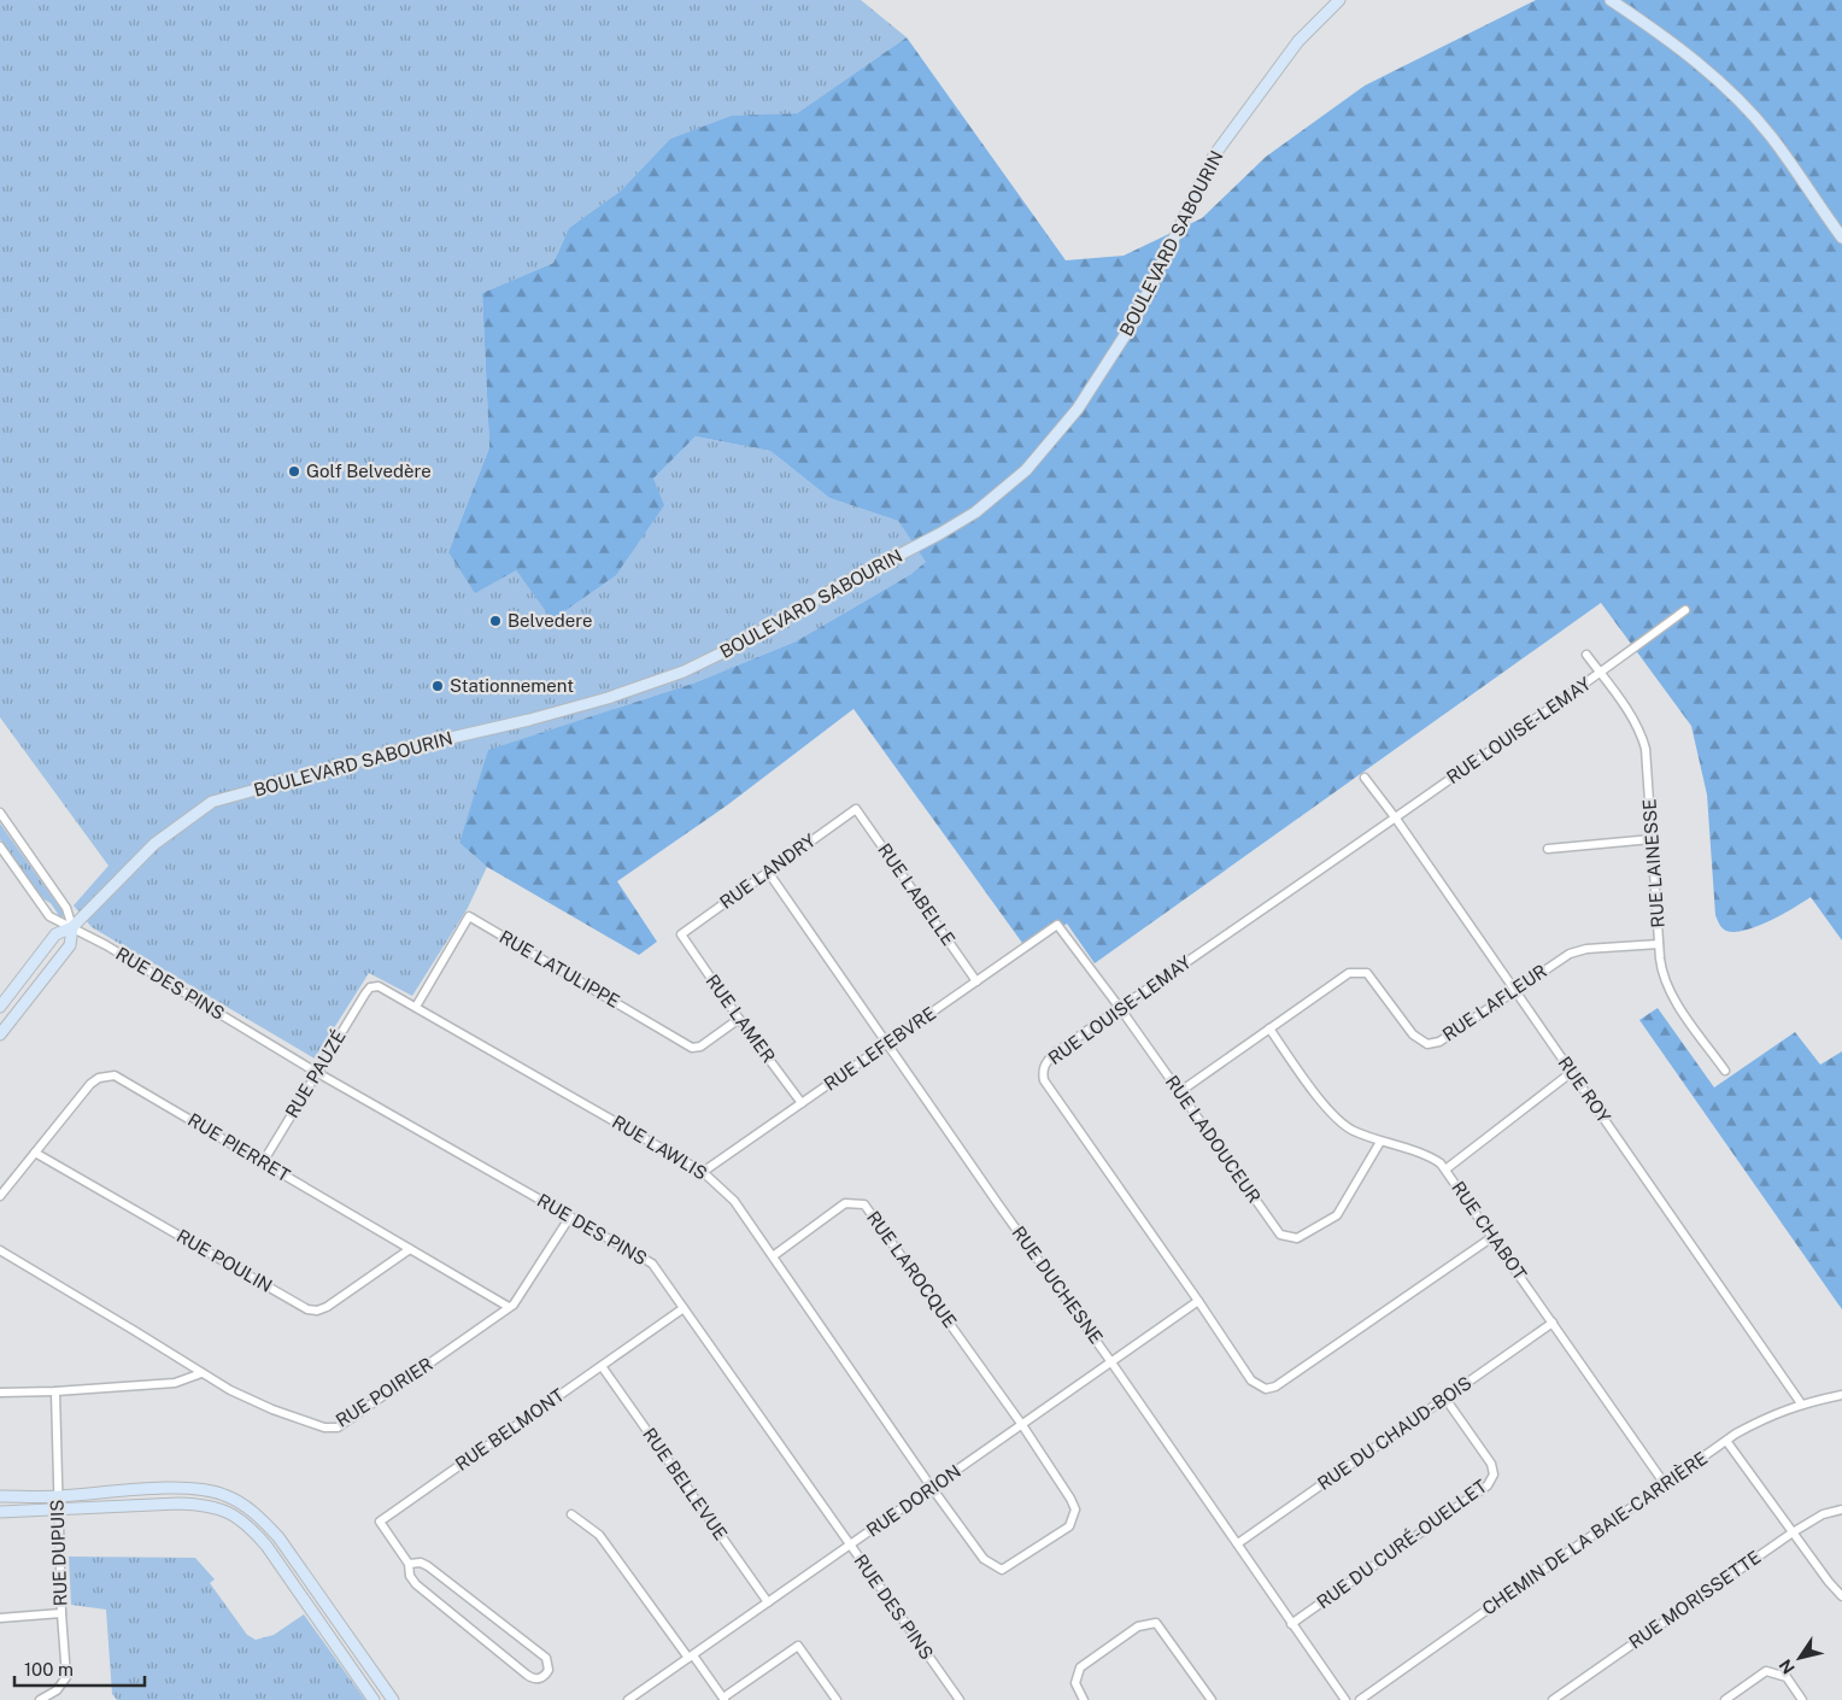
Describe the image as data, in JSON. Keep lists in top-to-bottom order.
{
  "streets": {
    "street": [
      "BOULEVARD SABOURIN",
      "RUE LOUISE-LEMAY",
      "RUE LAINESSE",
      "RUE LANDRY",
      "RUE LABELLE",
      "RUE LATULIPPE",
      "RUE DES PINS",
      "RUE LAFLEUR",
      "RUE LAMER",
      "RUE LEFEBVRE",
      "RUE PAUZÉ",
      "RUE ROY",
      "RUE LADOUCEUR",
      "RUE PIERRET",
      "RUE LAWLIS",
      "RUE CHABOT",
      "RUE POULIN",
      "RUE LAROCQUE",
      "RUE DUCHESNE",
      "RUE POIRIER",
      "RUE BELMONT",
      "RUE DU CHAUD-BOIS",
      "RUE BELLEVUE",
      "RUE DORION",
      "CHEMIN DE LA BAIE-CARRIÈRE",
      "RUE DU CURÉ-OUELLET",
      "RUE DUPUIS",
      "RUE MORISSETTE"
    ]
  },
  "crossings": [
    ["BOULEVARD SABOURIN", "RUE DES PINS"],
    ["RUE LOUISE-LEMAY", "RUE LAINESSE"],
    ["RUE LOUISE-LEMAY", "RUE ROY"],
    ["RUE LOUISE-LEMAY", "RUE LADOUCEUR"],
    ["RUE LOUISE-LEMAY", "RUE CHABOT"],
    ["RUE LOUISE-LEMAY", "RUE DORION"],
    ["RUE LAINESSE", "RUE LAFLEUR"],
    ["RUE LANDRY", "RUE LABELLE"],
    ["RUE LANDRY", "RUE LAMER"],
    ["RUE LANDRY", "RUE DUCHESNE"],
    ["RUE LABELLE", "RUE LEFEBVRE"],
    ["RUE LATULIPPE", "RUE LAMER"],
    ["RUE LATULIPPE", "RUE LAWLIS"],
    ["RUE DES PINS", "RUE PAUZÉ"],
    ["RUE DES PINS", "RUE POIRIER"],
    ["RUE DES PINS", "RUE BELMONT"],
    ["RUE DES PINS", "RUE DORION"],
    ["RUE LAFLEUR", "RUE ROY"],
    ["RUE LAFLEUR", "RUE LADOUCEUR"],
    ["RUE LAFLEUR", "RUE CHABOT"],
    ["RUE LAMER", "RUE LEFEBVRE"],
    ["RUE LEFEBVRE", "RUE LADOUCEUR"],
    ["RUE LEFEBVRE", "RUE LAWLIS"],
    ["RUE LEFEBVRE", "RUE DUCHESNE"],
    ["RUE PAUZÉ", "RUE PIERRET"],
    ["RUE PAUZÉ", "RUE LAWLIS"],
    ["RUE ROY", "CHEMIN DE LA BAIE-CARRIÈRE"],
    ["RUE LADOUCEUR", "RUE CHABOT"],
    ["RUE PIERRET", "RUE POULIN"],
    ["RUE PIERRET", "RUE POIRIER"],
    ["RUE LAWLIS", "RUE LAROCQUE"],
    ["RUE LAWLIS", "RUE DORION"],
    ["RUE CHABOT", "RUE DU CHAUD-BOIS"],
    ["RUE CHABOT", "CHEMIN DE LA BAIE-CARRIÈRE"],
    ["RUE LAROCQUE", "RUE DORION"],
    ["RUE DUCHESNE", "RUE DU CHAUD-BOIS"],
    ["RUE DUCHESNE", "RUE DORION"],
    ["RUE DUCHESNE", "RUE DU CURÉ-OUELLET"],
    ["RUE BELMONT", "RUE BELLEVUE"],
    ["RUE DU CHAUD-BOIS", "RUE DU CURÉ-OUELLET"],
    ["RUE BELLEVUE", "RUE DORION"]
  ],
  "places": ["Golf Belvedère", "Belvedere", "Stationnement"],
  "scale_bar": "100 m",
  "north": "bottom left"
}
